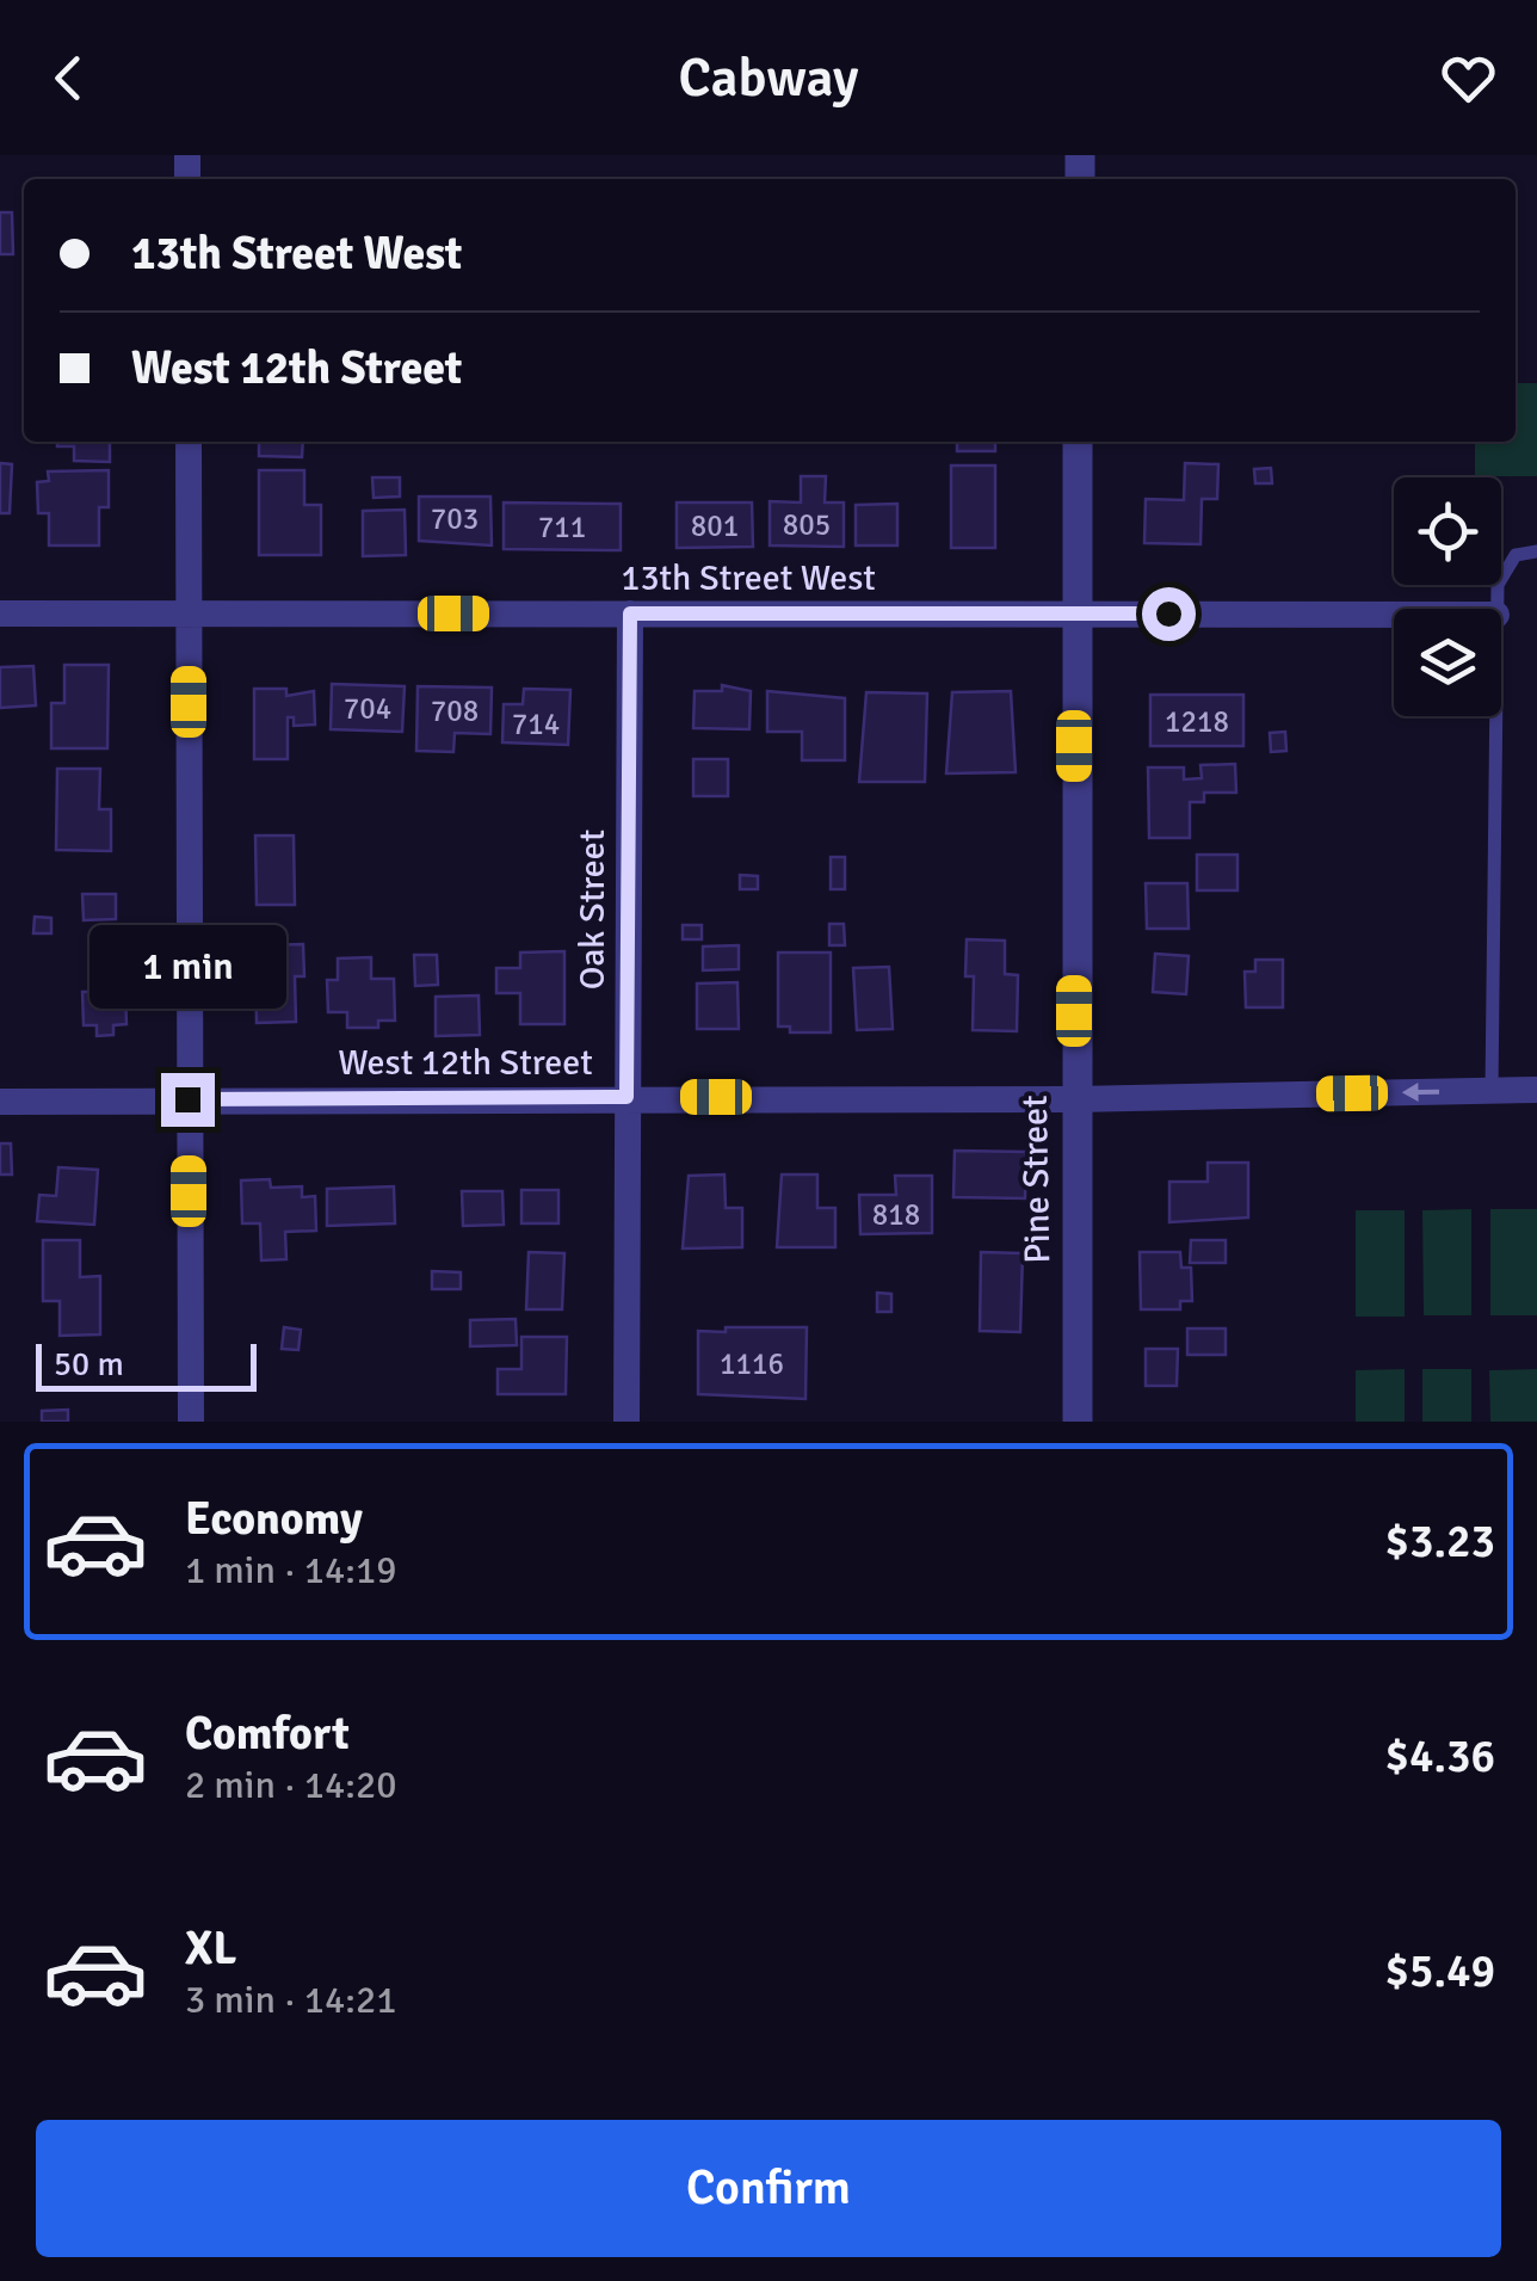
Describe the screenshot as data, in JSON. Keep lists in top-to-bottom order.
{
  "streets": {
    "street": [
      "13th Street West",
      "Oak Street",
      "West 12th Street",
      "Pine Street"
    ]
  },
  "crossings": [
    ["13th Street West", "Oak Street"],
    ["13th Street West", "Pine Street"],
    ["Oak Street", "West 12th Street"],
    ["West 12th Street", "Pine Street"]
  ],
  "house_numbers": [
    "703",
    "805",
    "801",
    "711",
    "704",
    "708",
    "1218",
    "714",
    "818",
    "1116"
  ],
  "scale_bar": "50 m",
  "page": {
    "header": "Cabway",
    "banner": ["13th Street West", "West 12th Street"],
    "bubble": "1 min",
    "scale": "50 m",
    "list": [
      {
        "name": "Economy",
        "note": "1 min · 14:19",
        "value": "$3.23"
      },
      {
        "name": "Comfort",
        "note": "2 min · 14:20",
        "value": "$4.36"
      },
      {
        "name": "XL",
        "note": "3 min · 14:21",
        "value": "$5.49"
      }
    ],
    "buttons": "Confirm"
  }
}
